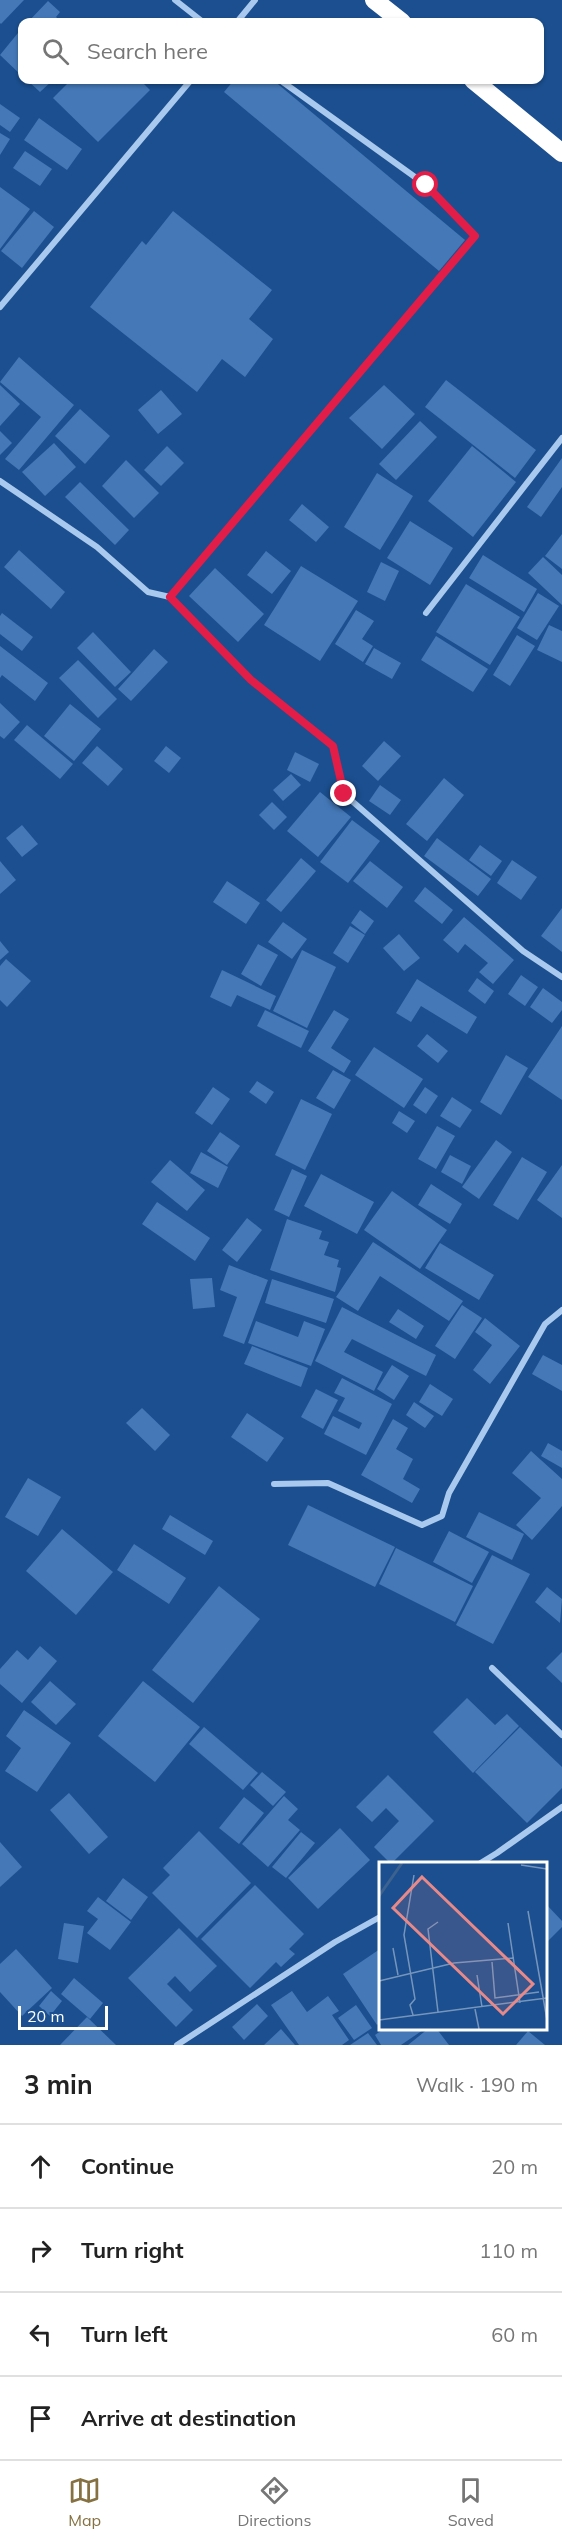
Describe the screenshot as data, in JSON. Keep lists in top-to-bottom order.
{
  "scale_bar": "20 m",
  "page": {
    "search": "Search here",
    "scale": "20 m",
    "heading": ["3 min", "Walk · 190 m"],
    "list": [
      ["Continue", "20 m"],
      ["Turn right", "110 m"],
      ["Turn left", "60 m"],
      "Arrive at destination"
    ],
    "nav": ["Map", "Directions", "Saved"]
  }
}
